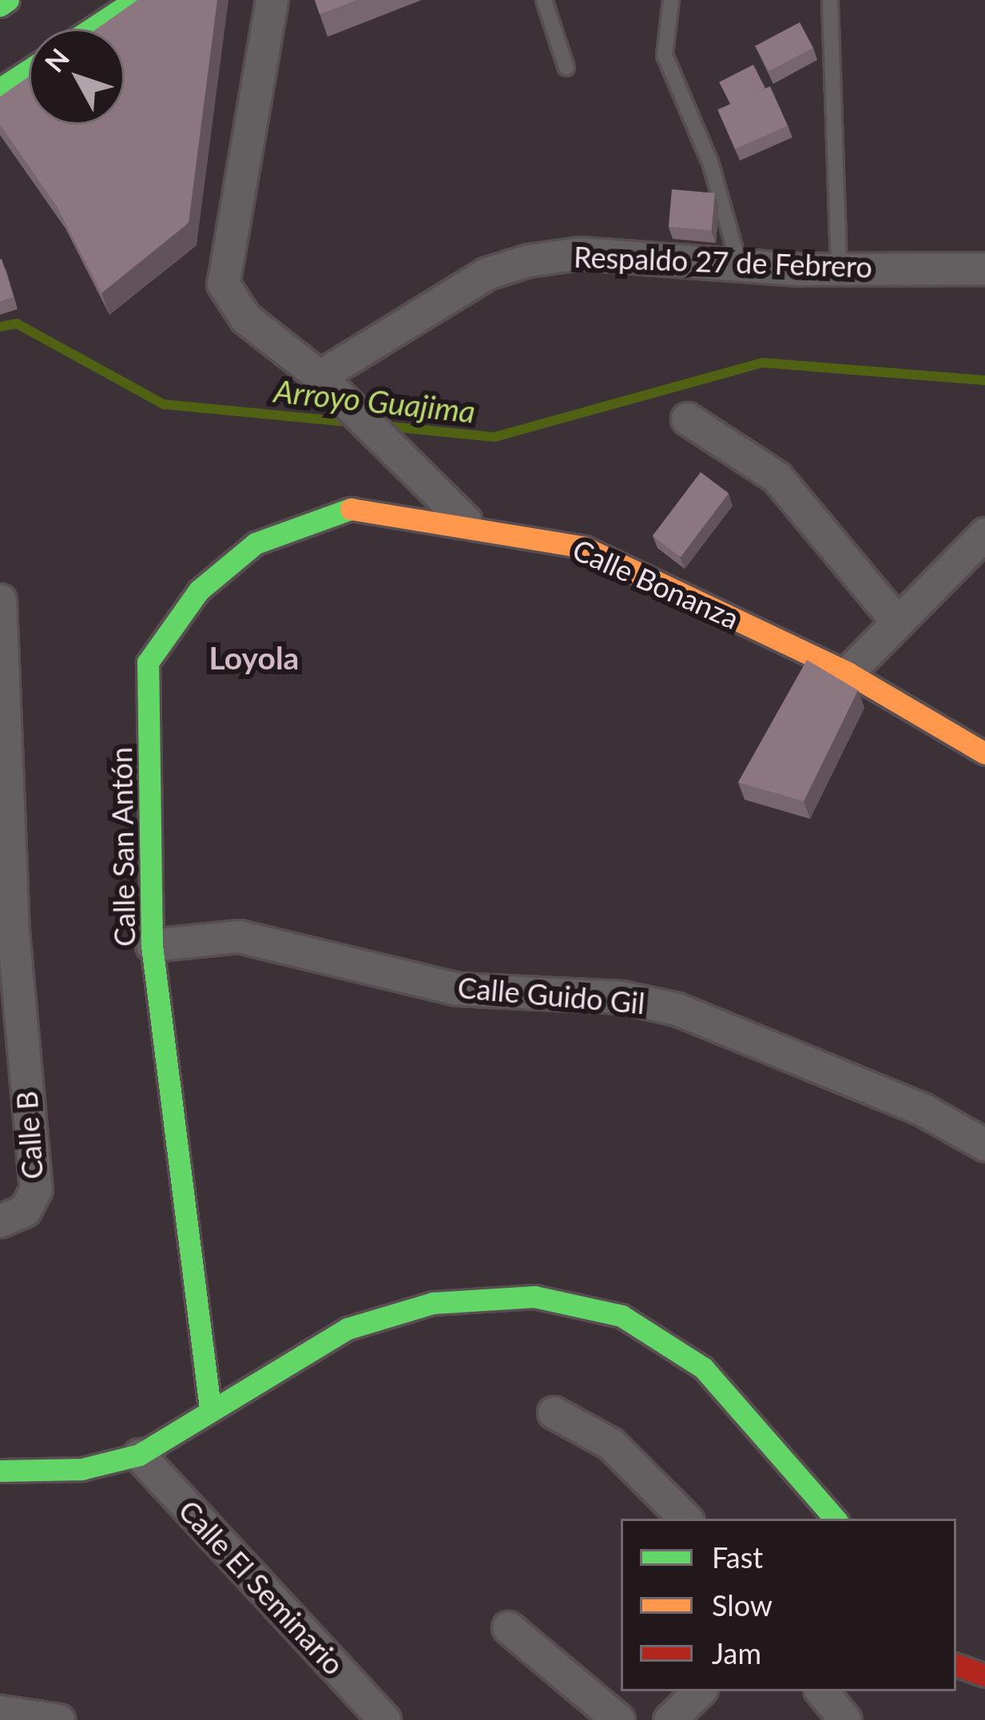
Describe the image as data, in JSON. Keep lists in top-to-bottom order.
{
  "streets": {
    "street": [
      "Respaldo 27 de Febrero",
      "Calle Bonanza",
      "Calle San Antón",
      "Calle Guido Gil",
      "Calle B",
      "Calle El Seminario"
    ]
  },
  "crossings": [
    ["Calle Bonanza", "Calle San Antón"],
    ["Calle San Antón", "Calle Guido Gil"]
  ],
  "districts": ["Loyola"],
  "water": ["Arroyo Guajima"],
  "legend": ["Fast", "Slow", "Jam"],
  "north": "top left"
}
